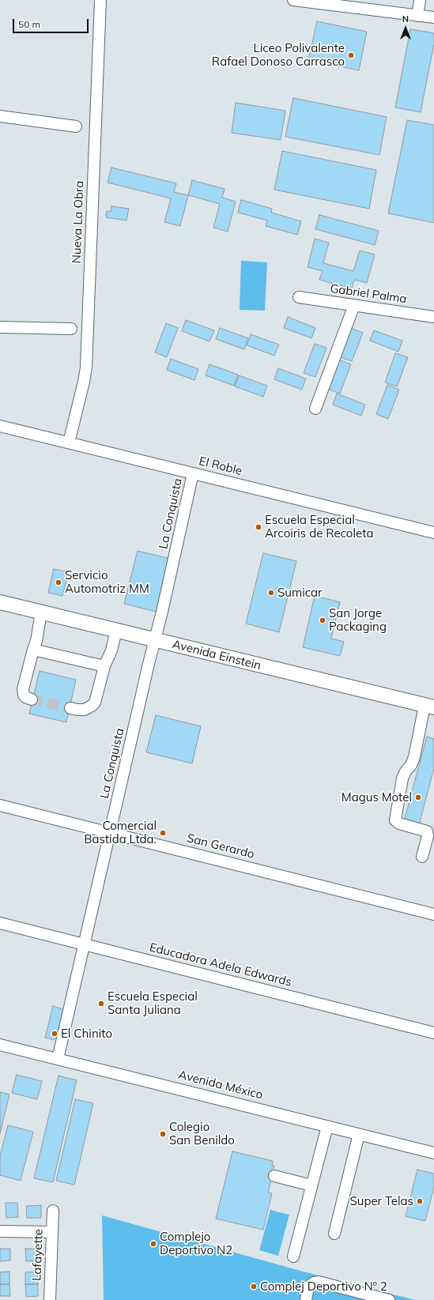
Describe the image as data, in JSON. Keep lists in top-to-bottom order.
{
  "streets": {
    "main road": ["Avenida Einstein"],
    "street": [
      "Nueva La Obra",
      "Gabriel Palma",
      "El Roble",
      "La Conquista",
      "San Gerardo",
      "Educadora Adela Edwards",
      "Avenida México",
      "Lafayette"
    ]
  },
  "crossings": [
    ["Nueva La Obra", "El Roble"],
    ["El Roble", "La Conquista"],
    ["La Conquista", "Avenida Einstein"],
    ["La Conquista", "San Gerardo"],
    ["La Conquista", "Educadora Adela Edwards"],
    ["La Conquista", "Avenida México"]
  ],
  "places": [
    "Liceo Polivalente Rafael Donoso Carrasco",
    "Escuela Especial Arcoiris de Recoleta",
    "Servicio Automotriz MM",
    "Sumicar",
    "San Jorge Packaging",
    "Magus Motel",
    "Comercial Bastida Ltda.",
    "Escuela Especial Santa Juliana",
    "El Chinito",
    "Colegio San Benildo",
    "Super Telas",
    "Complejo Deportivo N2",
    "Complej Deportivo Nº 2"
  ],
  "scale_bar": "50 m",
  "north": "top"
}
